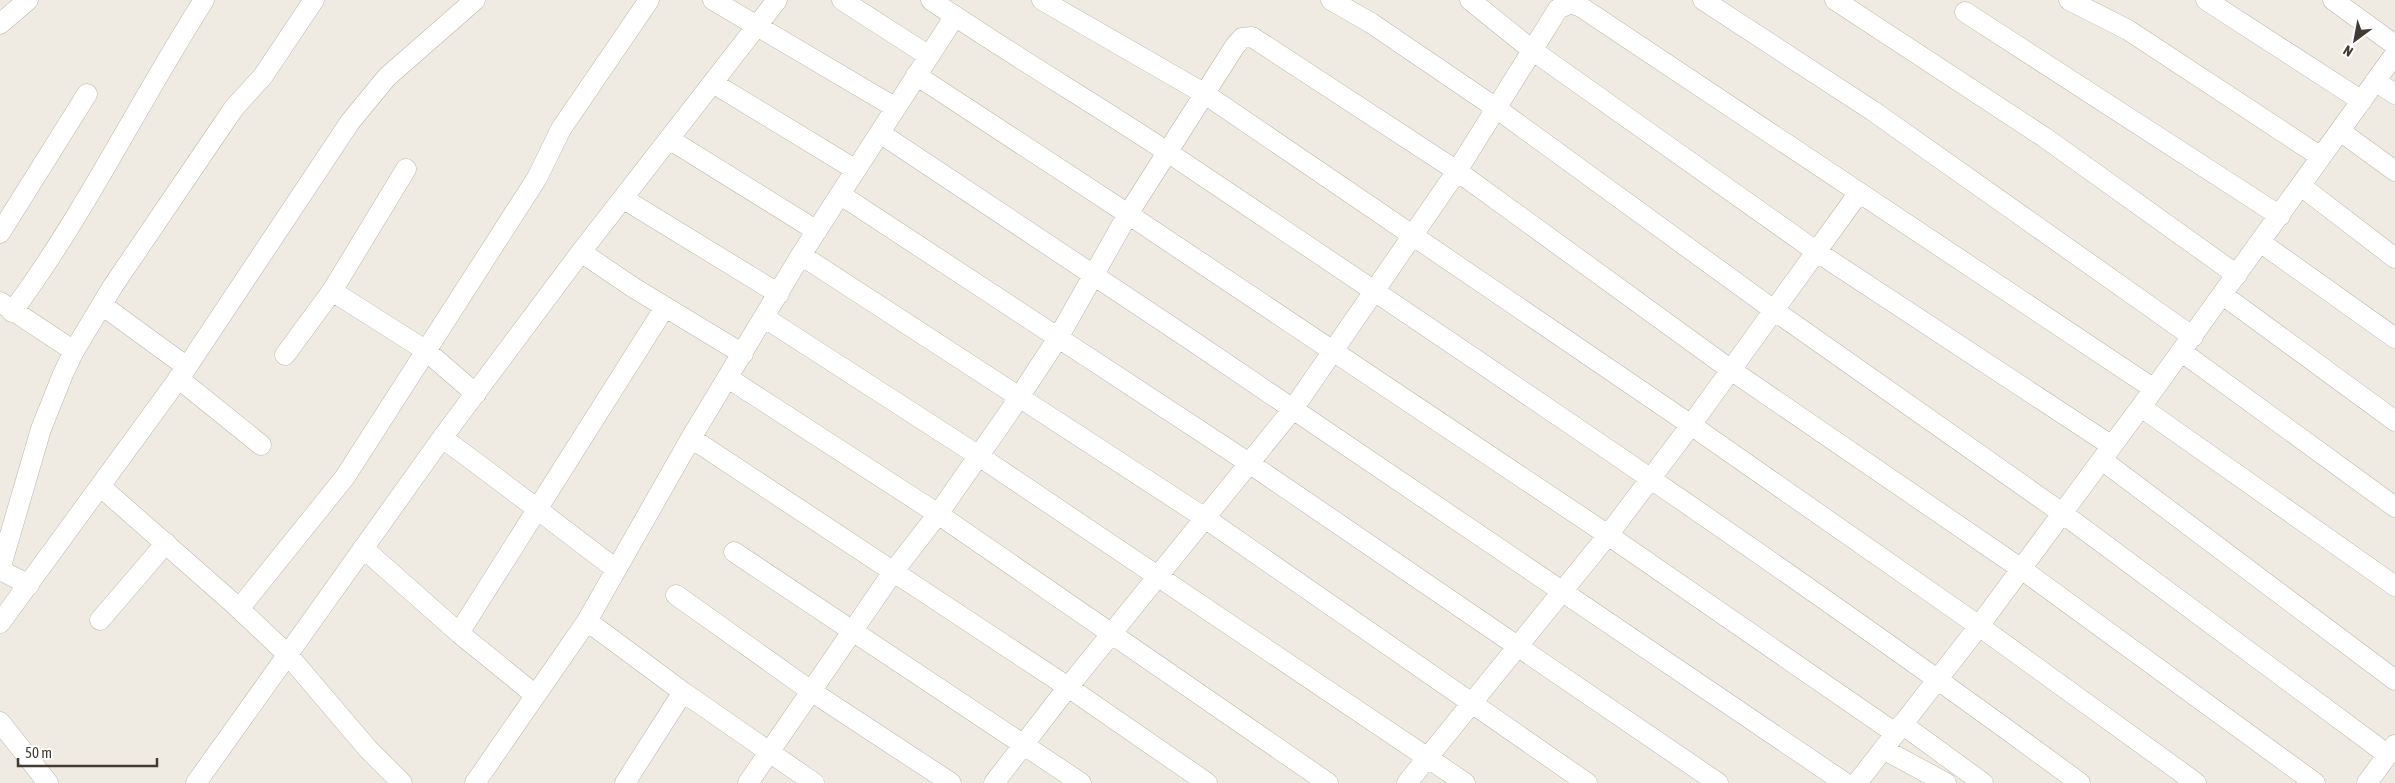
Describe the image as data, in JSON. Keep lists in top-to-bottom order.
{
  "scale_bar": "50 m",
  "north": "bottom left"
}
